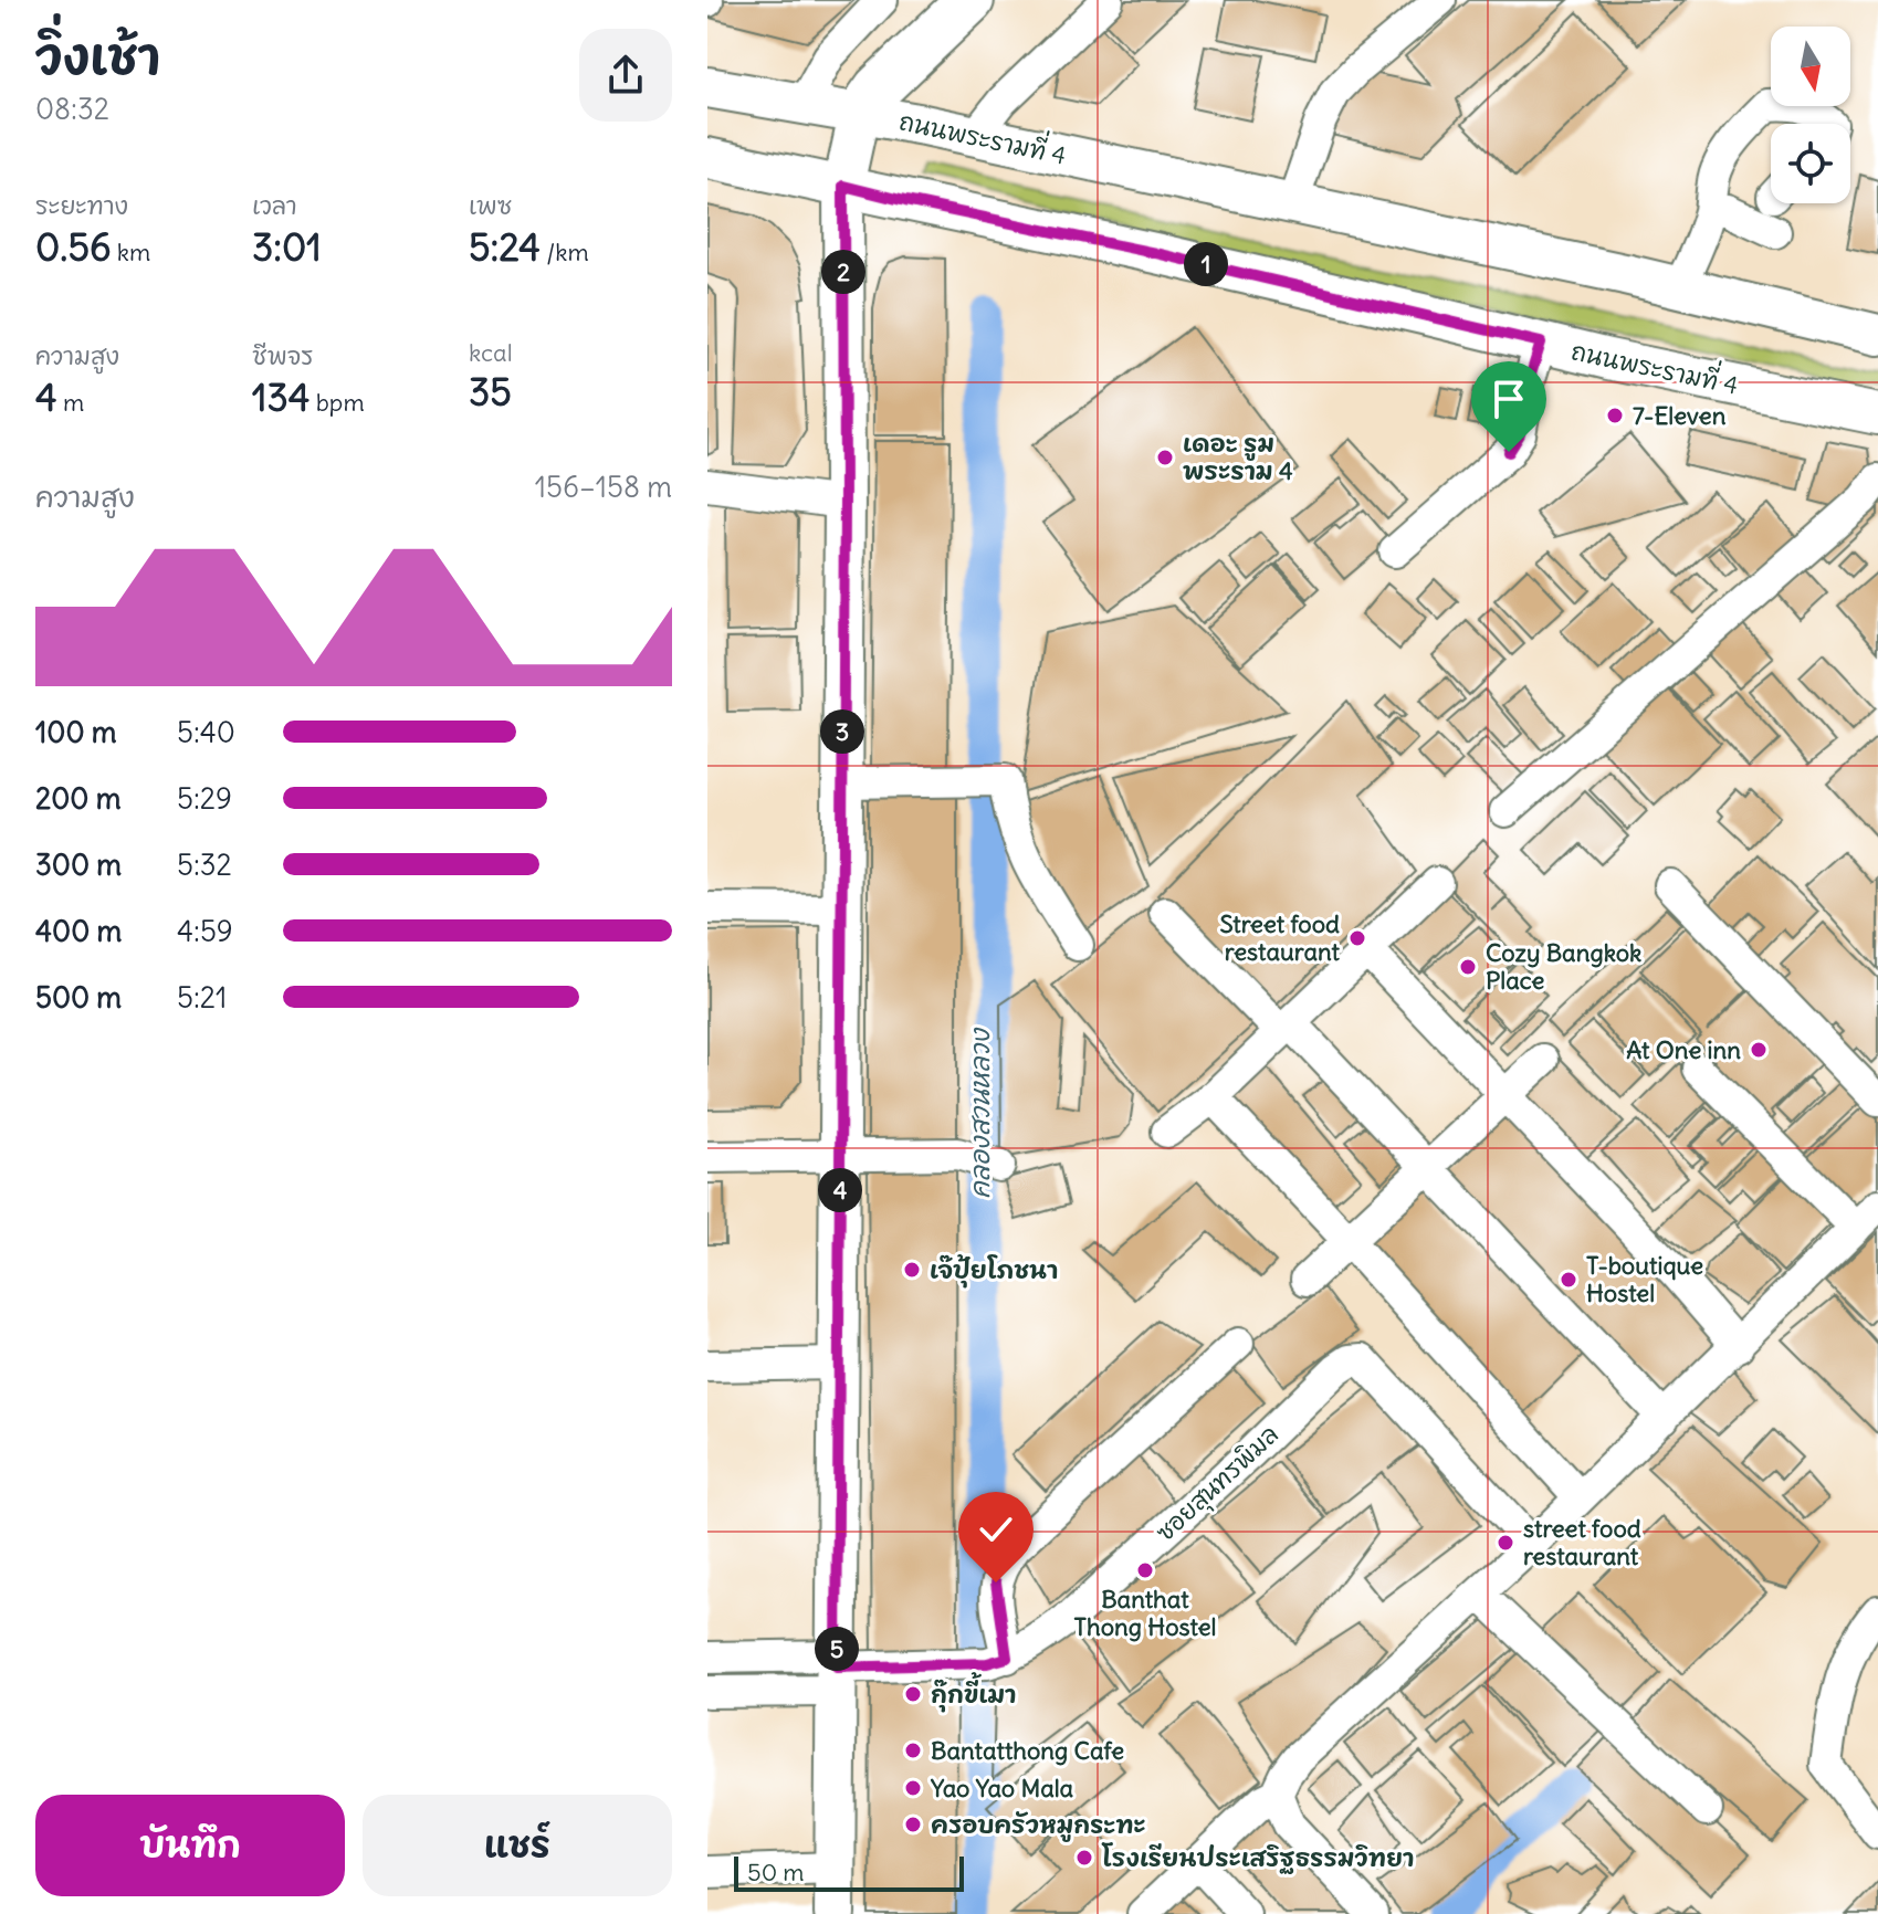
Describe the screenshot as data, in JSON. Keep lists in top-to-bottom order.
{
  "streets": {
    "main road": ["ถนนพระรามที่ 4"],
    "street": ["ซอยสุนทรพิมล"]
  },
  "water": ["คลองสวนหลวง"],
  "places": [
    "7-Eleven",
    "เดอะ รูม พระราม 4",
    "Street food restaurant",
    "Cozy Bangkok Place",
    "At One inn",
    "เจ๊ปุ้ยโภชนา",
    "T-boutique Hostel",
    "street food restaurant",
    "Banthat Thong Hostel",
    "กุ๊กขี้เมา",
    "Bantatthong Cafe",
    "Yao Yao Mala",
    "ครอบครัวหมูกระทะ",
    "โรงเรียนประเสริฐธรรมวิทยา"
  ],
  "scale_bar": "50 m",
  "north": "bottom",
  "page": {
    "heading": ["วิ่งเช้า", "08:32"],
    "stats": [
      ["ระยะทาง", "0.56 km"],
      ["เวลา", "3:01"],
      ["เพซ", "5:24 /km"],
      ["ความสูง", "4 m"],
      ["ชีพจร", "134 bpm"],
      ["kcal", "35"]
    ],
    "pins": [
      "1",
      "2",
      "3",
      "4",
      "5"
    ],
    "chart": ["ความสูง", "156–158 m"],
    "list": [
      {
        "name": "100 m",
        "note": "5:40"
      },
      {
        "name": "200 m",
        "note": "5:29"
      },
      {
        "name": "300 m",
        "note": "5:32"
      },
      {
        "name": "400 m",
        "note": "4:59"
      },
      {
        "name": "500 m",
        "note": "5:21"
      }
    ],
    "buttons": ["บันทึก", "แชร์"],
    "scale": "50 m"
  }
}
